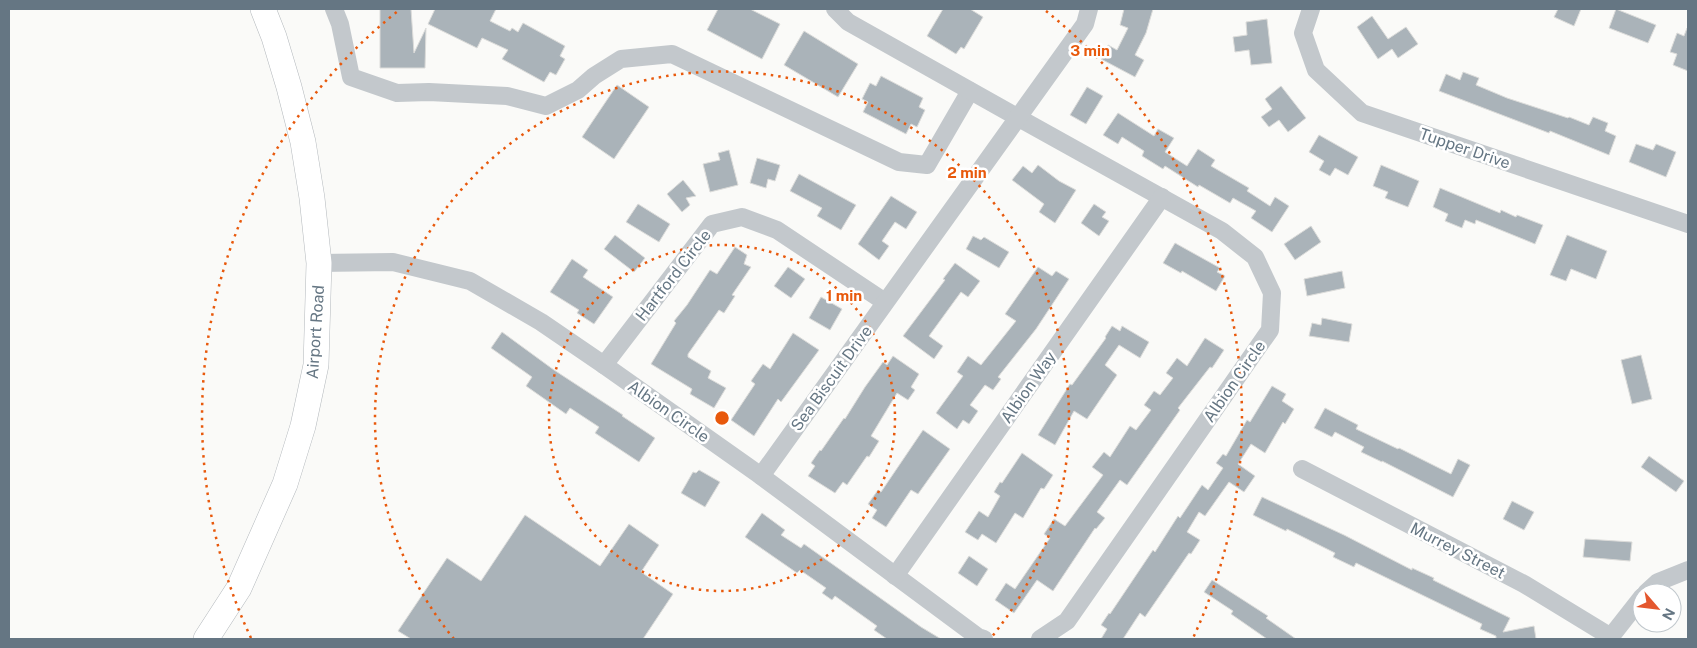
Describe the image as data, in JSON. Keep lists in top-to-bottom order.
{
  "streets": {
    "highway": ["Airport Road"],
    "street": [
      "Tupper Drive",
      "Hartford Circle",
      "Sea Biscuit Drive",
      "Albion Circle",
      "Albion Way",
      "Murrey Street"
    ]
  },
  "crossings": [
    ["Hartford Circle", "Sea Biscuit Drive"],
    ["Hartford Circle", "Albion Circle"],
    ["Airport Road", "Albion Circle"],
    ["Sea Biscuit Drive", "Albion Circle"],
    ["Albion Circle", "Albion Way"]
  ],
  "north": "bottom right",
  "rings": ["3 min", "2 min", "1 min"]
}
